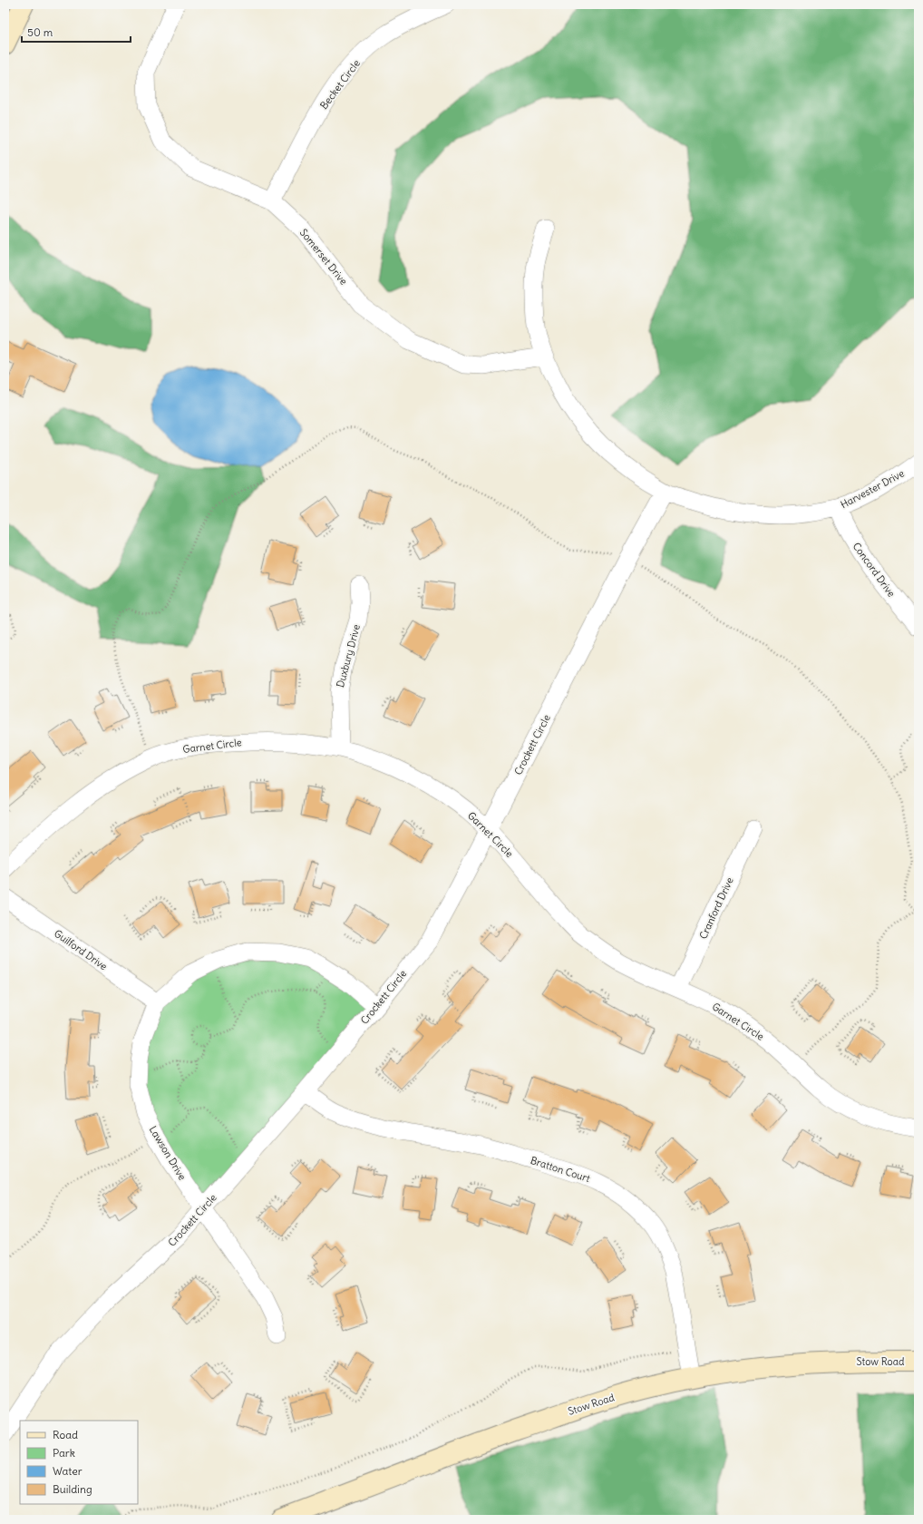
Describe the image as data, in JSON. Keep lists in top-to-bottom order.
{
  "streets": {
    "street": [
      "Becket Circle",
      "Somerset Drive",
      "Harvester Drive",
      "Concord Drive",
      "Duxbury Drive",
      "Crockett Circle",
      "Garnet Circle",
      "Cranford Drive",
      "Guilford Drive",
      "Lawson Drive",
      "Bratton Court",
      "Stow Road"
    ]
  },
  "crossings": [
    ["Becket Circle", "Somerset Drive"],
    ["Somerset Drive", "Harvester Drive"],
    ["Harvester Drive", "Concord Drive"],
    ["Harvester Drive", "Crockett Circle"],
    ["Duxbury Drive", "Garnet Circle"],
    ["Crockett Circle", "Garnet Circle"],
    ["Crockett Circle", "Lawson Drive"],
    ["Crockett Circle", "Bratton Court"],
    ["Garnet Circle", "Cranford Drive"],
    ["Guilford Drive", "Lawson Drive"],
    ["Bratton Court", "Stow Road"]
  ],
  "legend": [
    "Road",
    "Park",
    "Water",
    "Building"
  ],
  "scale_bar": "50 m"
}
